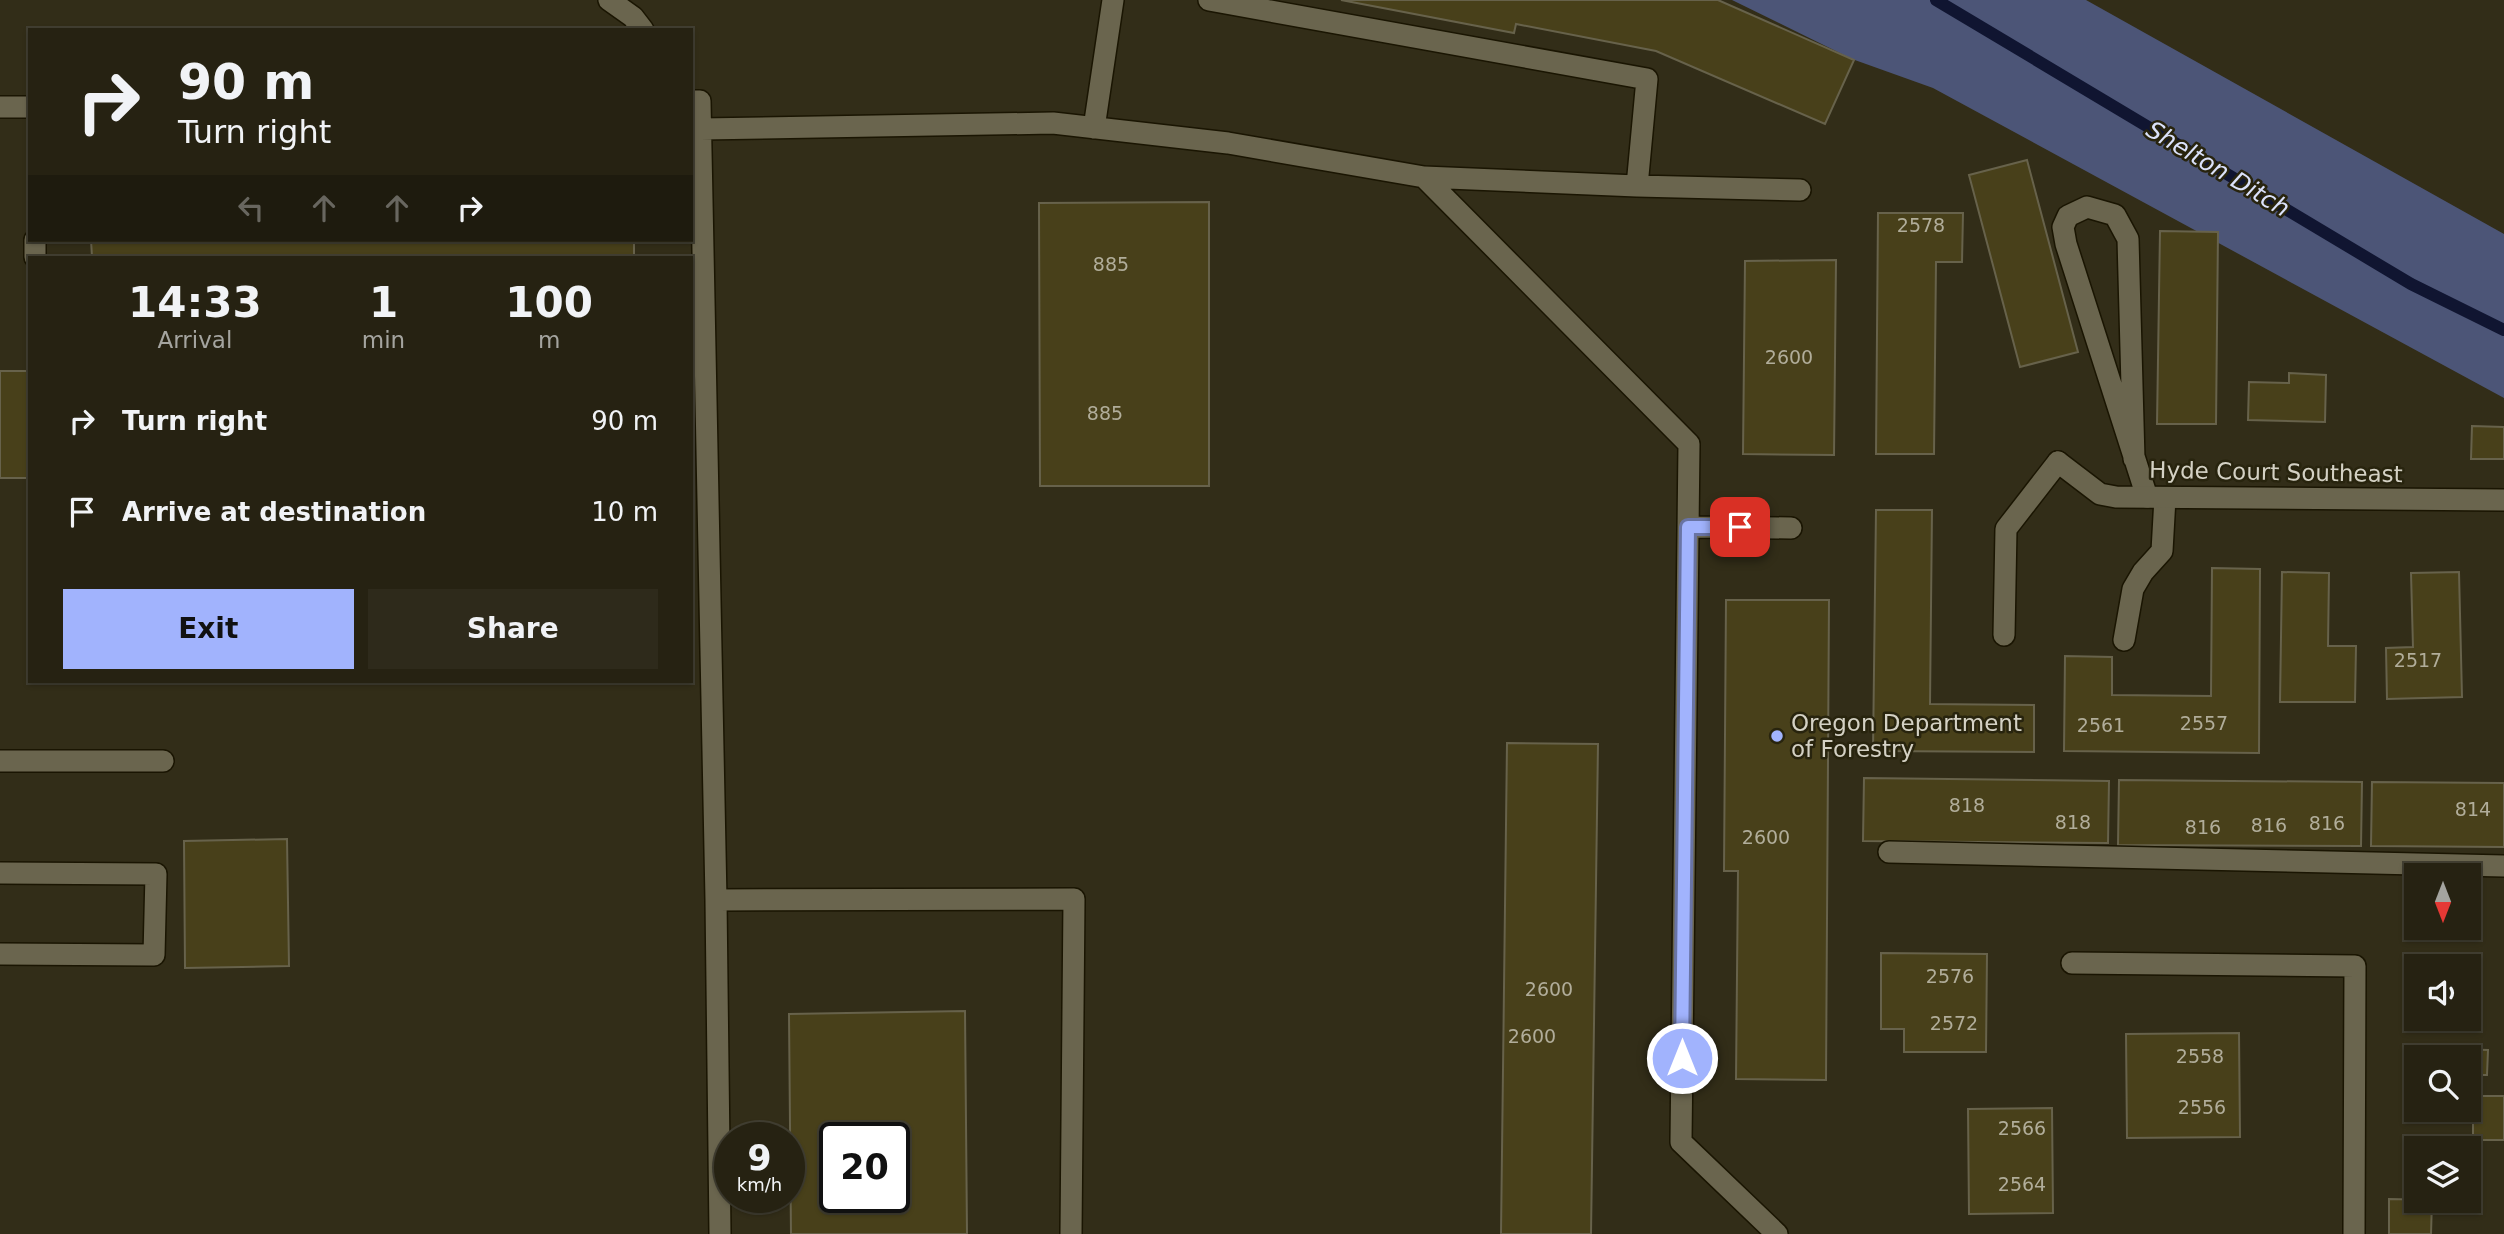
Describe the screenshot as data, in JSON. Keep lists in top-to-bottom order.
{
  "streets": {
    "street": ["Hyde Court Southeast"]
  },
  "water": ["Shelton Ditch"],
  "places": ["Oregon Department of Forestry"],
  "house_numbers": [
    "2578",
    "885",
    "2600",
    "885",
    "2517",
    "2557",
    "2561",
    "818",
    "814",
    "818",
    "816",
    "816",
    "816",
    "2600",
    "2576",
    "2600",
    "2572",
    "2600",
    "2558",
    "2556",
    "2566",
    "2564"
  ],
  "north": "bottom",
  "page": {
    "turn": ["90 m", "Turn right"],
    "eta": [
      "14:33",
      "Arrival",
      "1",
      "min",
      "100",
      "m"
    ],
    "list": [
      {
        "name": "Turn right",
        "value": "90 m"
      },
      {
        "name": "Arrive at destination",
        "value": "10 m"
      }
    ],
    "buttons": ["Exit", "Share"],
    "speed": "9 km/h",
    "limit": "20"
  }
}
